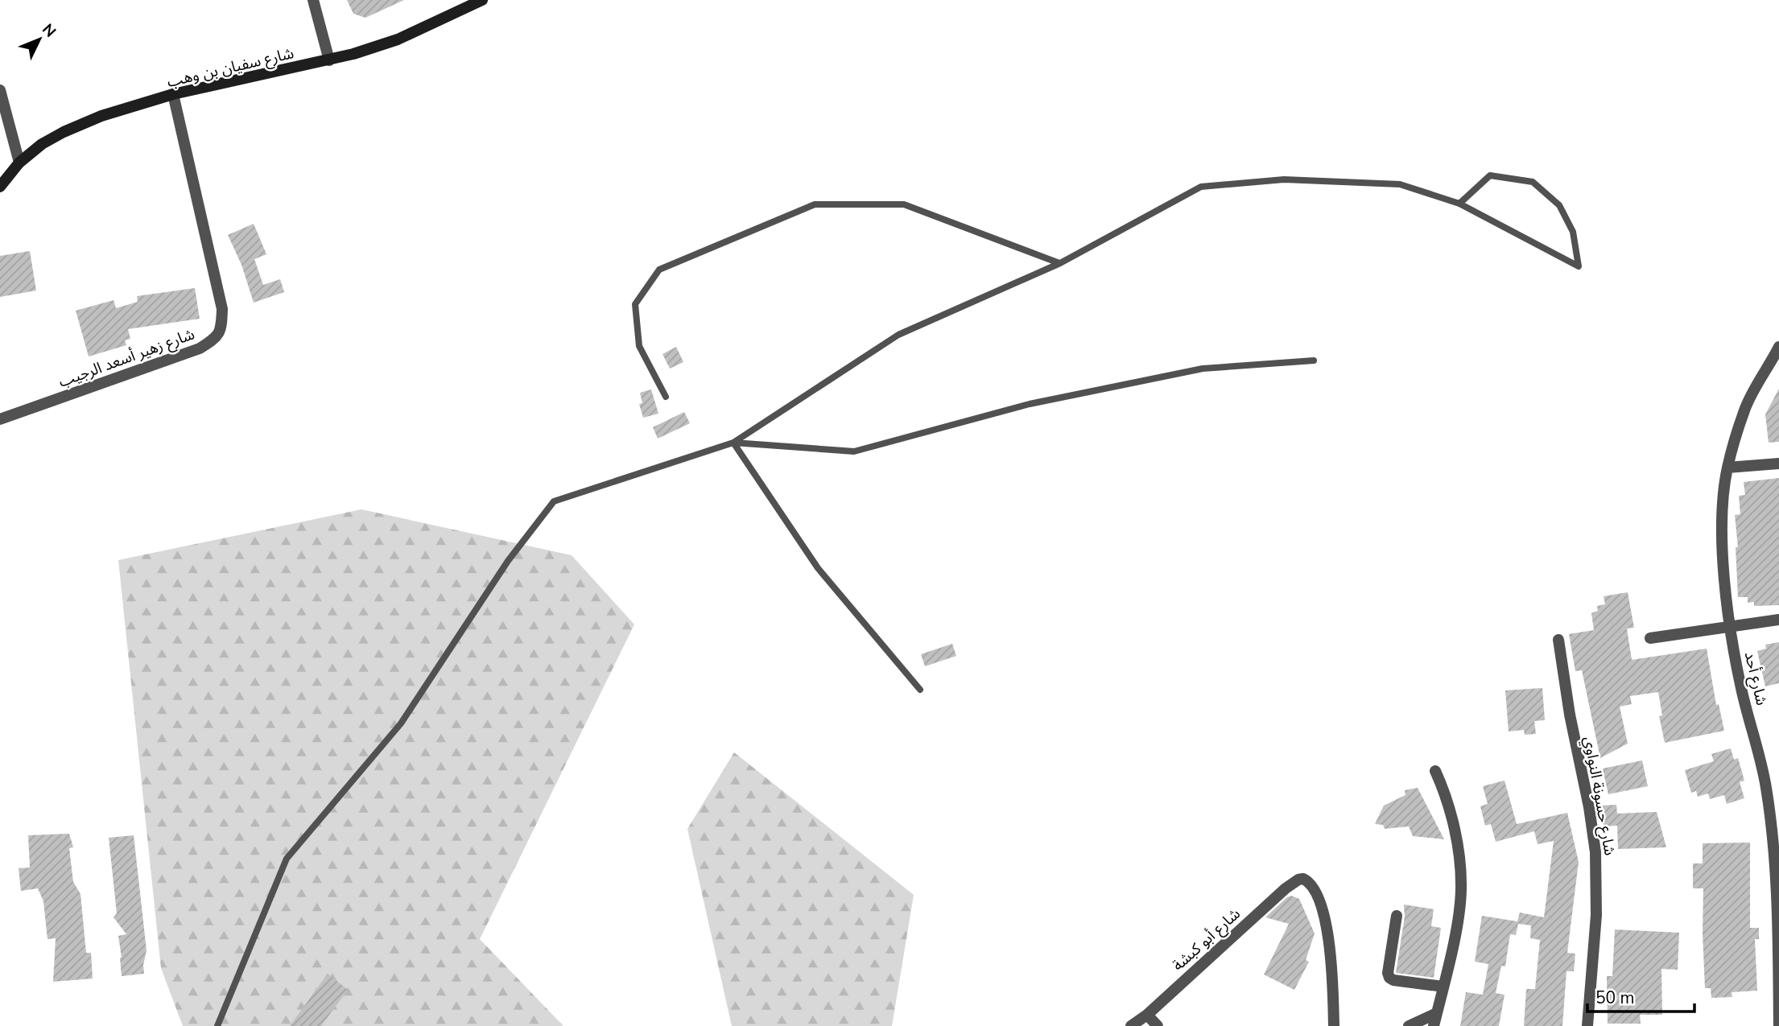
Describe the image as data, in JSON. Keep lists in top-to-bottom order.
{
  "streets": {
    "street": [
      "شارع سفيان بن وهب",
      "شارع زهير أسعد الرجيب",
      "شارع أحد",
      "شارع حسونة النواوي",
      "شارع أبو كبشة"
    ]
  },
  "crossings": [
    ["شارع سفيان بن وهب", "شارع زهير أسعد الرجيب"]
  ],
  "scale_bar": "50 m",
  "north": "top right"
}
